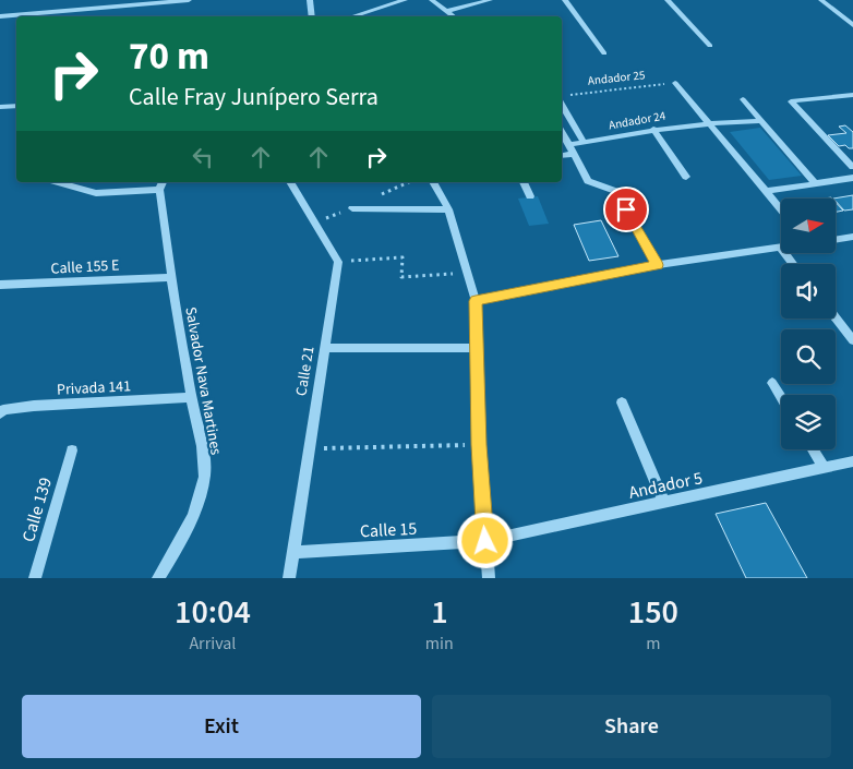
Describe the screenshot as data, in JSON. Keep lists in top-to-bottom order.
{
  "streets": {
    "street": [
      "Andador 24",
      "Calle 155 E",
      "Calle 21",
      "Salvador Nava Martines",
      "Privada 141",
      "Andador 5",
      "Calle 139",
      "Calle 15"
    ],
    "path": ["Andador 25"]
  },
  "crossings": [
    ["Calle 155 E", "Salvador Nava Martines"],
    ["Calle 21", "Calle 15"],
    ["Salvador Nava Martines", "Privada 141"],
    ["Andador 5", "Calle 15"]
  ],
  "north": "right",
  "page": {
    "turn": ["70 m", "Calle Fray Junípero Serra"],
    "eta": [
      "10:04",
      "Arrival",
      "1",
      "min",
      "150",
      "m"
    ],
    "buttons": ["Exit", "Share"]
  }
}
